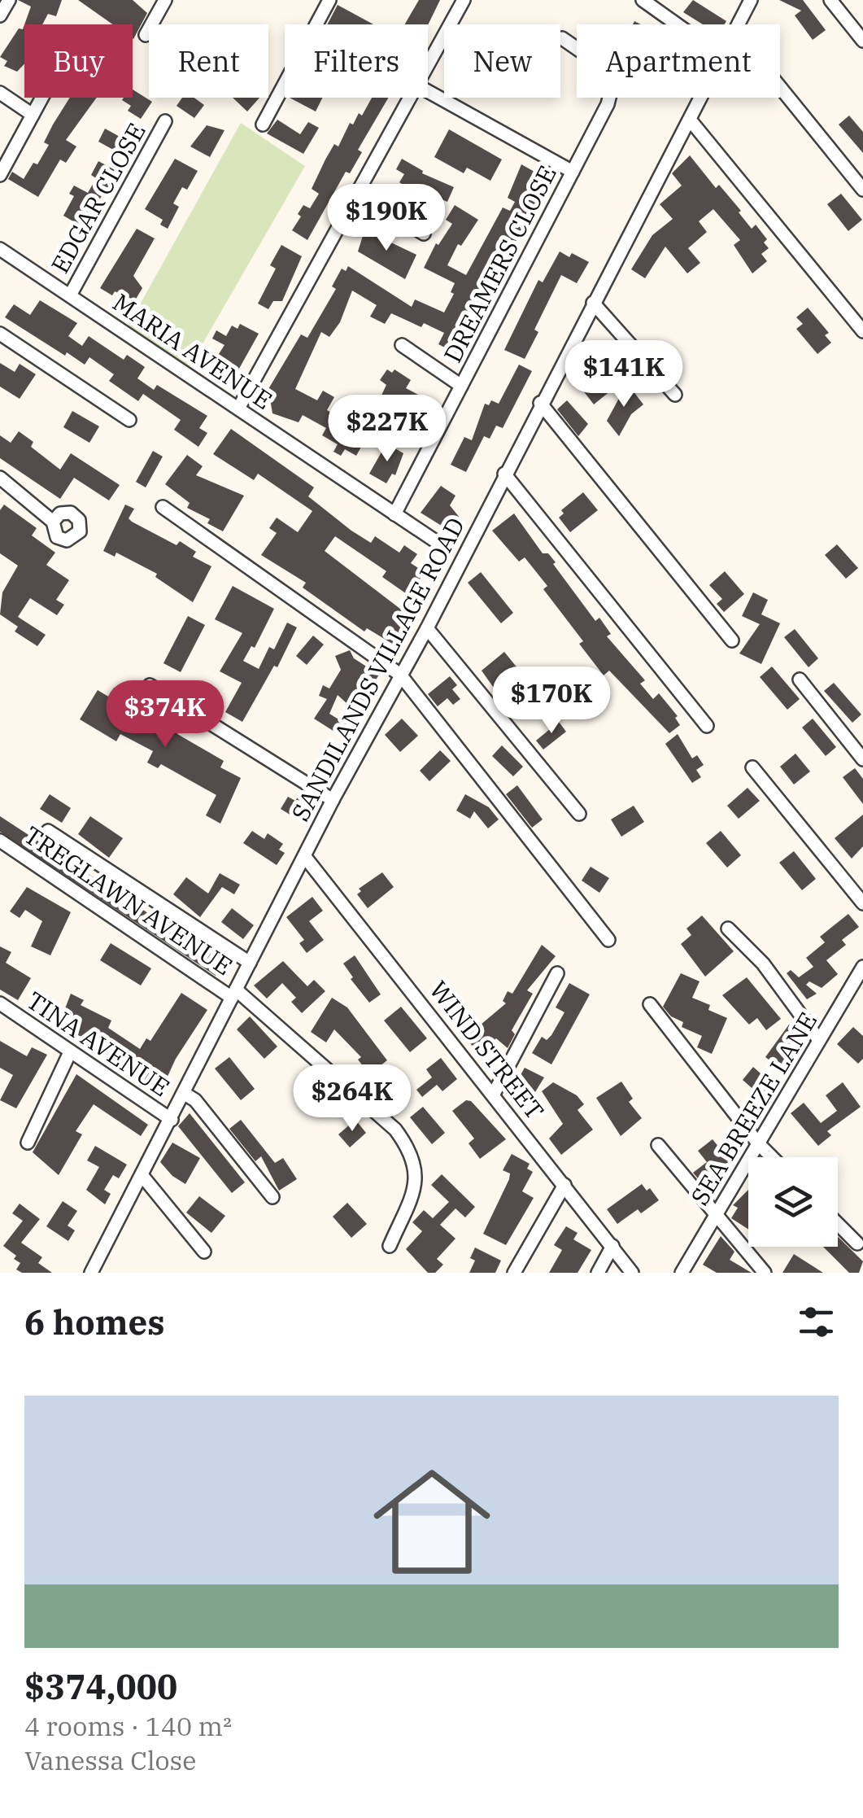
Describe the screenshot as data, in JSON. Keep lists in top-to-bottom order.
{
  "streets": {
    "street": [
      "EDGAR CLOSE",
      "DREAMERS CLOSE",
      "MARIA AVENUE",
      "SANDILANDS VILLAGE ROAD",
      "TREGLAWN AVENUE",
      "TINA AVENUE",
      "WIND STREET",
      "SEA BREEZE LANE"
    ]
  },
  "crossings": [
    ["EDGAR CLOSE", "MARIA AVENUE"],
    ["DREAMERS CLOSE", "MARIA AVENUE"],
    ["SANDILANDS VILLAGE ROAD", "TREGLAWN AVENUE"],
    ["SANDILANDS VILLAGE ROAD", "TINA AVENUE"],
    ["SANDILANDS VILLAGE ROAD", "WIND STREET"]
  ],
  "page": {
    "chip": [
      "Buy",
      "Rent",
      "Filters",
      "New",
      "Apartment"
    ],
    "price": [
      "$190K",
      "$141K",
      "$227K",
      "$170K",
      "$374K",
      "$264K"
    ],
    "heading": "6 homes",
    "list": [
      {
        "name": "$374,000",
        "note": "4 rooms · 140 m² · Vanessa Close"
      }
    ]
  }
}
